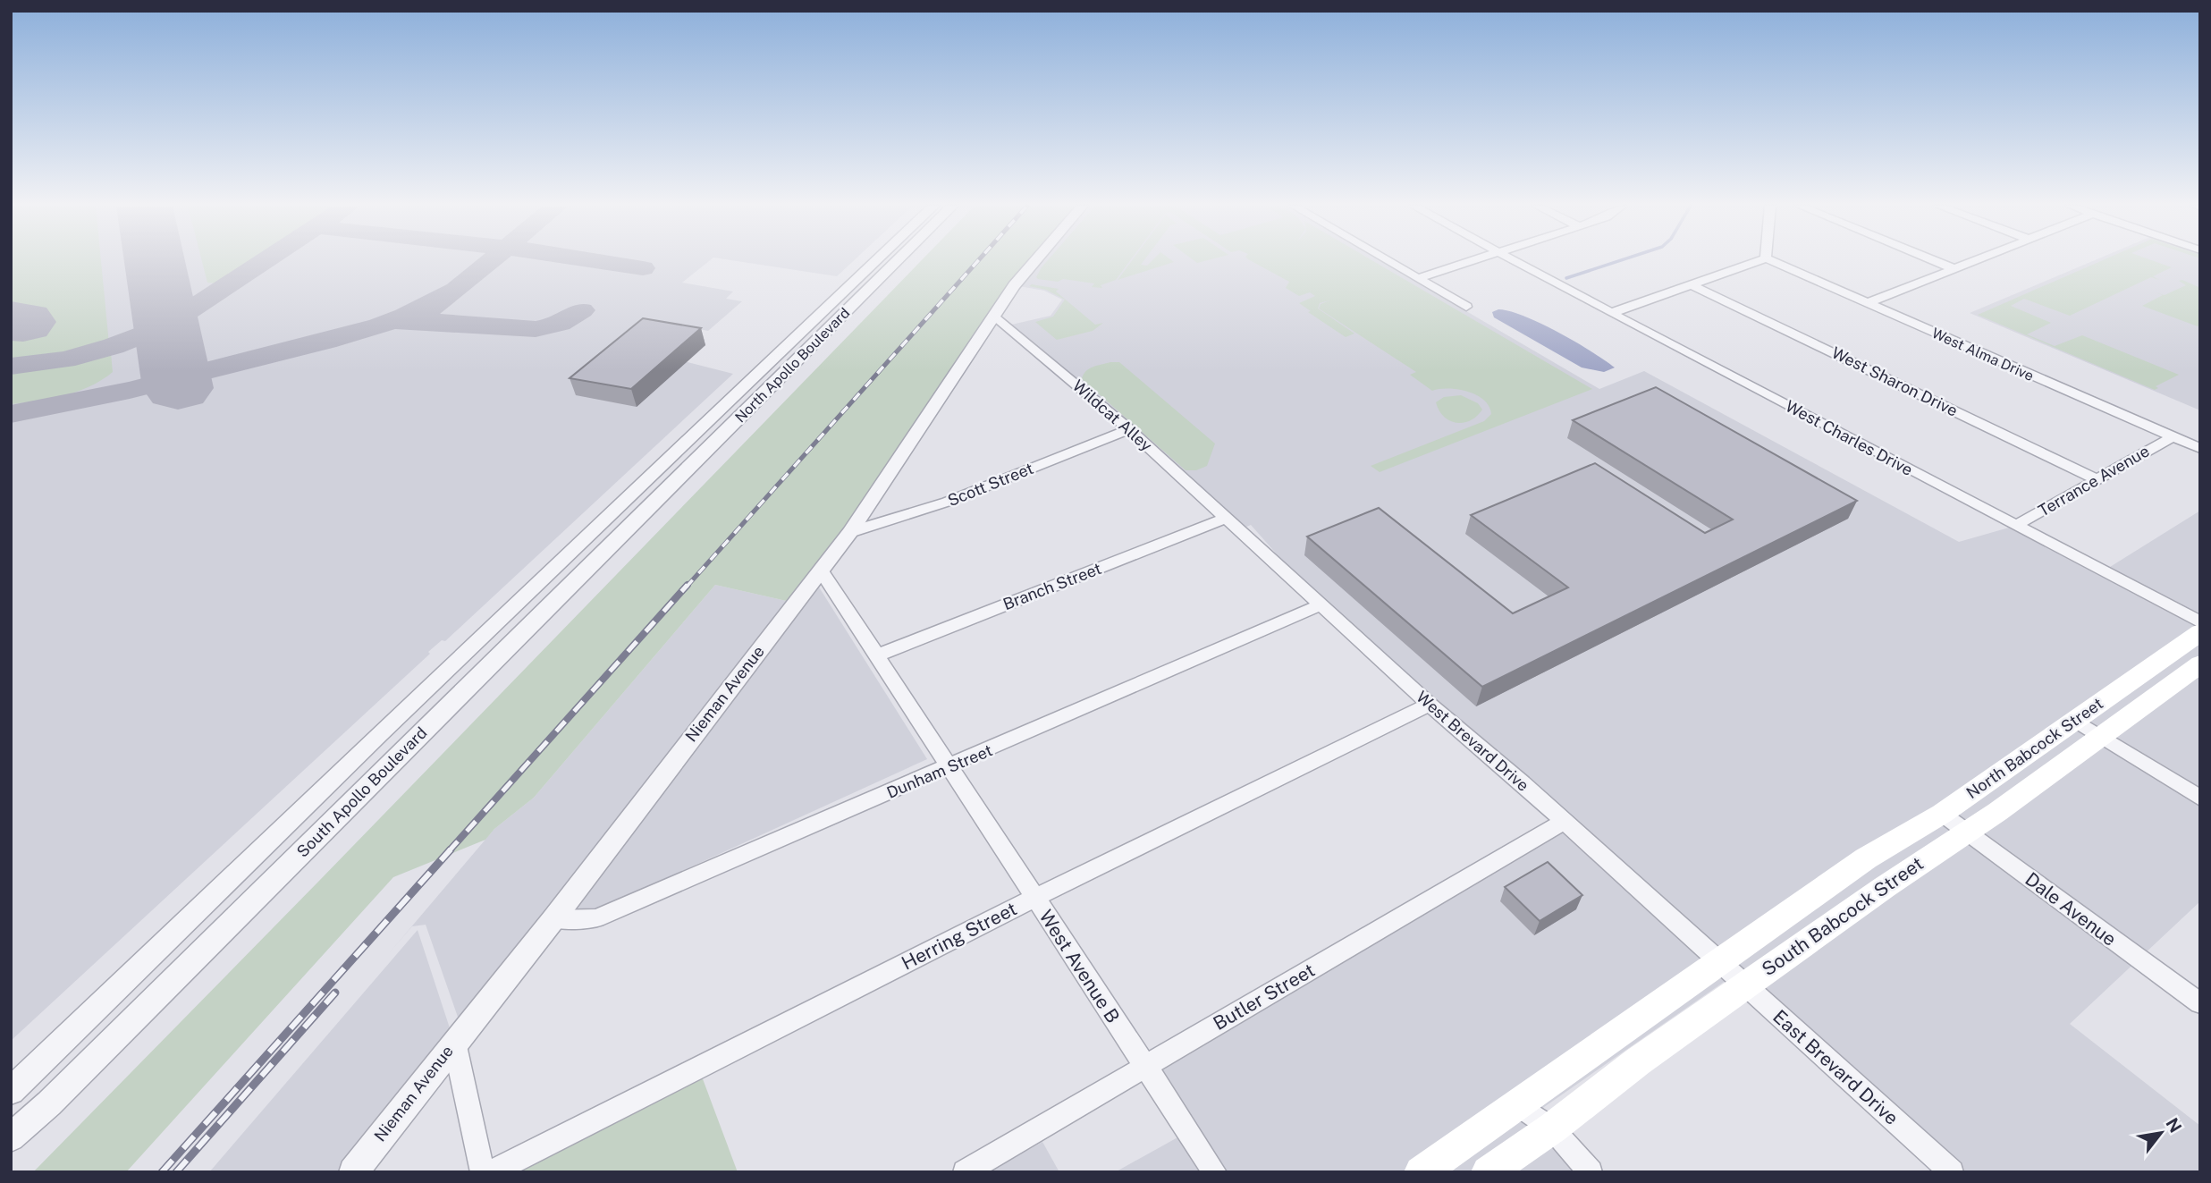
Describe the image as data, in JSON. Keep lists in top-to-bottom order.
{
  "streets": {
    "main road": ["North Babcock Street", "South Babcock Street"],
    "street": [
      "West Alma Drive",
      "North Apollo Boulevard",
      "West Sharon Drive",
      "Wildcat Alley",
      "West Charles Drive",
      "Terrance Avenue",
      "Scott Street",
      "Branch Street",
      "Nieman Avenue",
      "West Brevard Drive",
      "Dunham Street",
      "South Apollo Boulevard",
      "Dale Avenue",
      "Herring Street",
      "West Avenue B",
      "Butler Street",
      "East Brevard Drive"
    ]
  },
  "crossings": [
    ["West Alma Drive", "Terrance Avenue"],
    ["North Apollo Boulevard", "South Apollo Boulevard"],
    ["West Sharon Drive", "Terrance Avenue"],
    ["Wildcat Alley", "Scott Street"],
    ["Wildcat Alley", "Branch Street"],
    ["Wildcat Alley", "Nieman Avenue"],
    ["Wildcat Alley", "West Brevard Drive"],
    ["West Charles Drive", "Terrance Avenue"],
    ["Scott Street", "Nieman Avenue"],
    ["Branch Street", "West Brevard Drive"],
    ["Branch Street", "West Avenue B"],
    ["Nieman Avenue", "Dunham Street"],
    ["Nieman Avenue", "West Avenue B"],
    ["West Brevard Drive", "Dunham Street"],
    ["West Brevard Drive", "South Babcock Street"],
    ["West Brevard Drive", "Herring Street"],
    ["West Brevard Drive", "Butler Street"],
    ["West Brevard Drive", "East Brevard Drive"],
    ["North Babcock Street", "Dale Avenue"],
    ["North Babcock Street", "South Babcock Street"],
    ["Dunham Street", "West Avenue B"],
    ["Dale Avenue", "South Babcock Street"],
    ["South Babcock Street", "East Brevard Drive"],
    ["Herring Street", "West Avenue B"],
    ["West Avenue B", "Butler Street"]
  ],
  "north": "top right"
}
